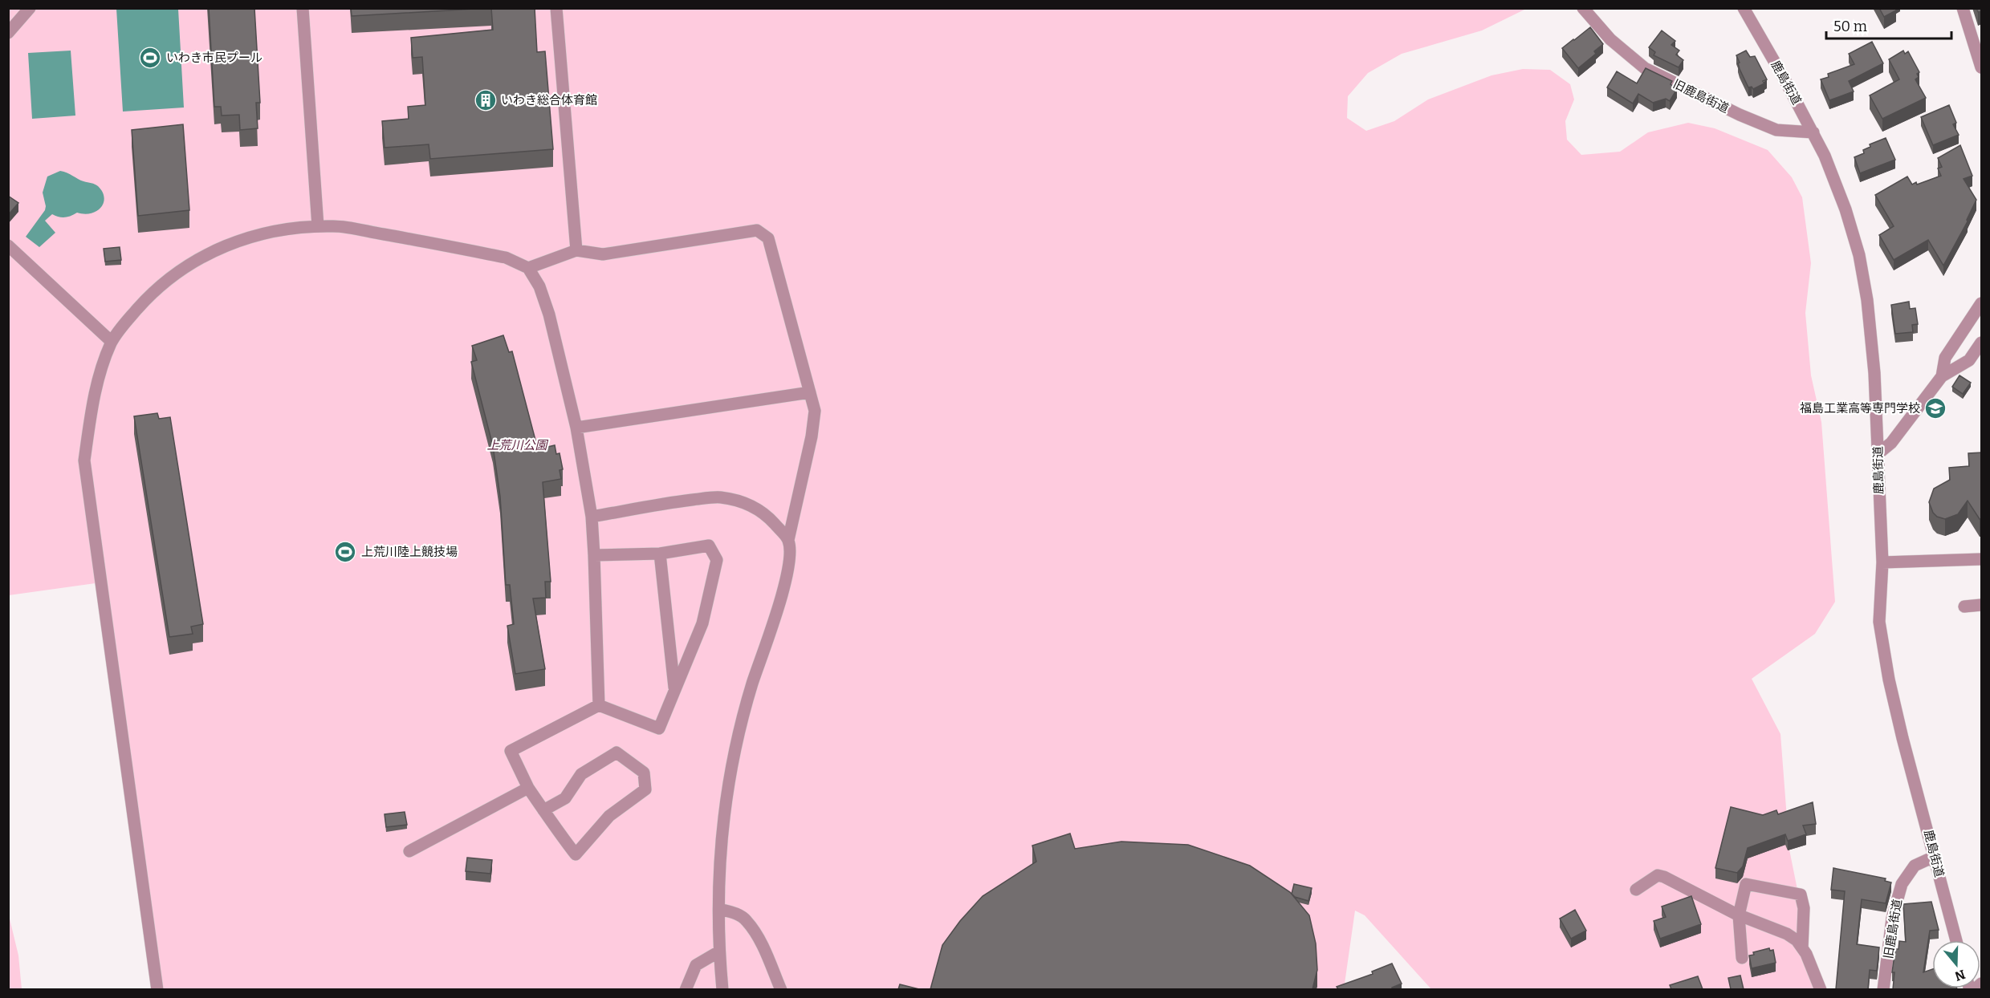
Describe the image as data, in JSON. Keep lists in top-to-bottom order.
{
  "streets": {
    "street": ["鹿島街道", "旧鹿島街道"]
  },
  "crossings": [
    ["鹿島街道", "旧鹿島街道"]
  ],
  "parks": ["上荒川公園"],
  "places": {
    "sports": ["いわき市民プール", "上荒川陸上競技場"],
    "building": ["いわき総合体育館"],
    "school or university": ["福島工業高等専門学校"]
  },
  "scale_bar": "50 m",
  "north": "bottom"
}
